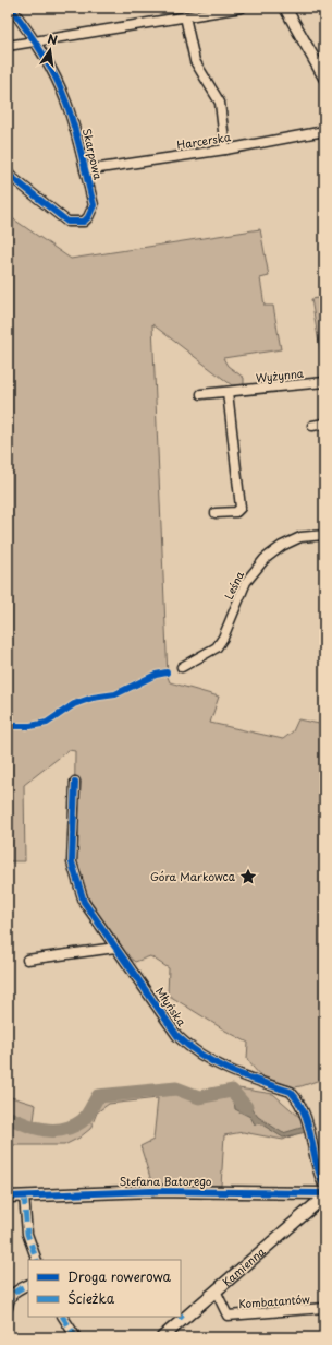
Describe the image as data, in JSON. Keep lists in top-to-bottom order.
{
  "streets": {
    "street": [
      "Harcerska",
      "Skarpowa",
      "Wyżynna",
      "Leśna",
      "Młyńska",
      "Stefana Batorego",
      "Kamienna",
      "Kombatantów"
    ]
  },
  "crossings": [
    ["Harcerska", "Skarpowa"],
    ["Stefana Batorego", "Kamienna"],
    ["Kamienna", "Kombatantów"]
  ],
  "places": {
    "place": ["Góra Markowca"]
  },
  "legend": ["Droga rowerowa", "Ścieżka"],
  "north": "top"
}
